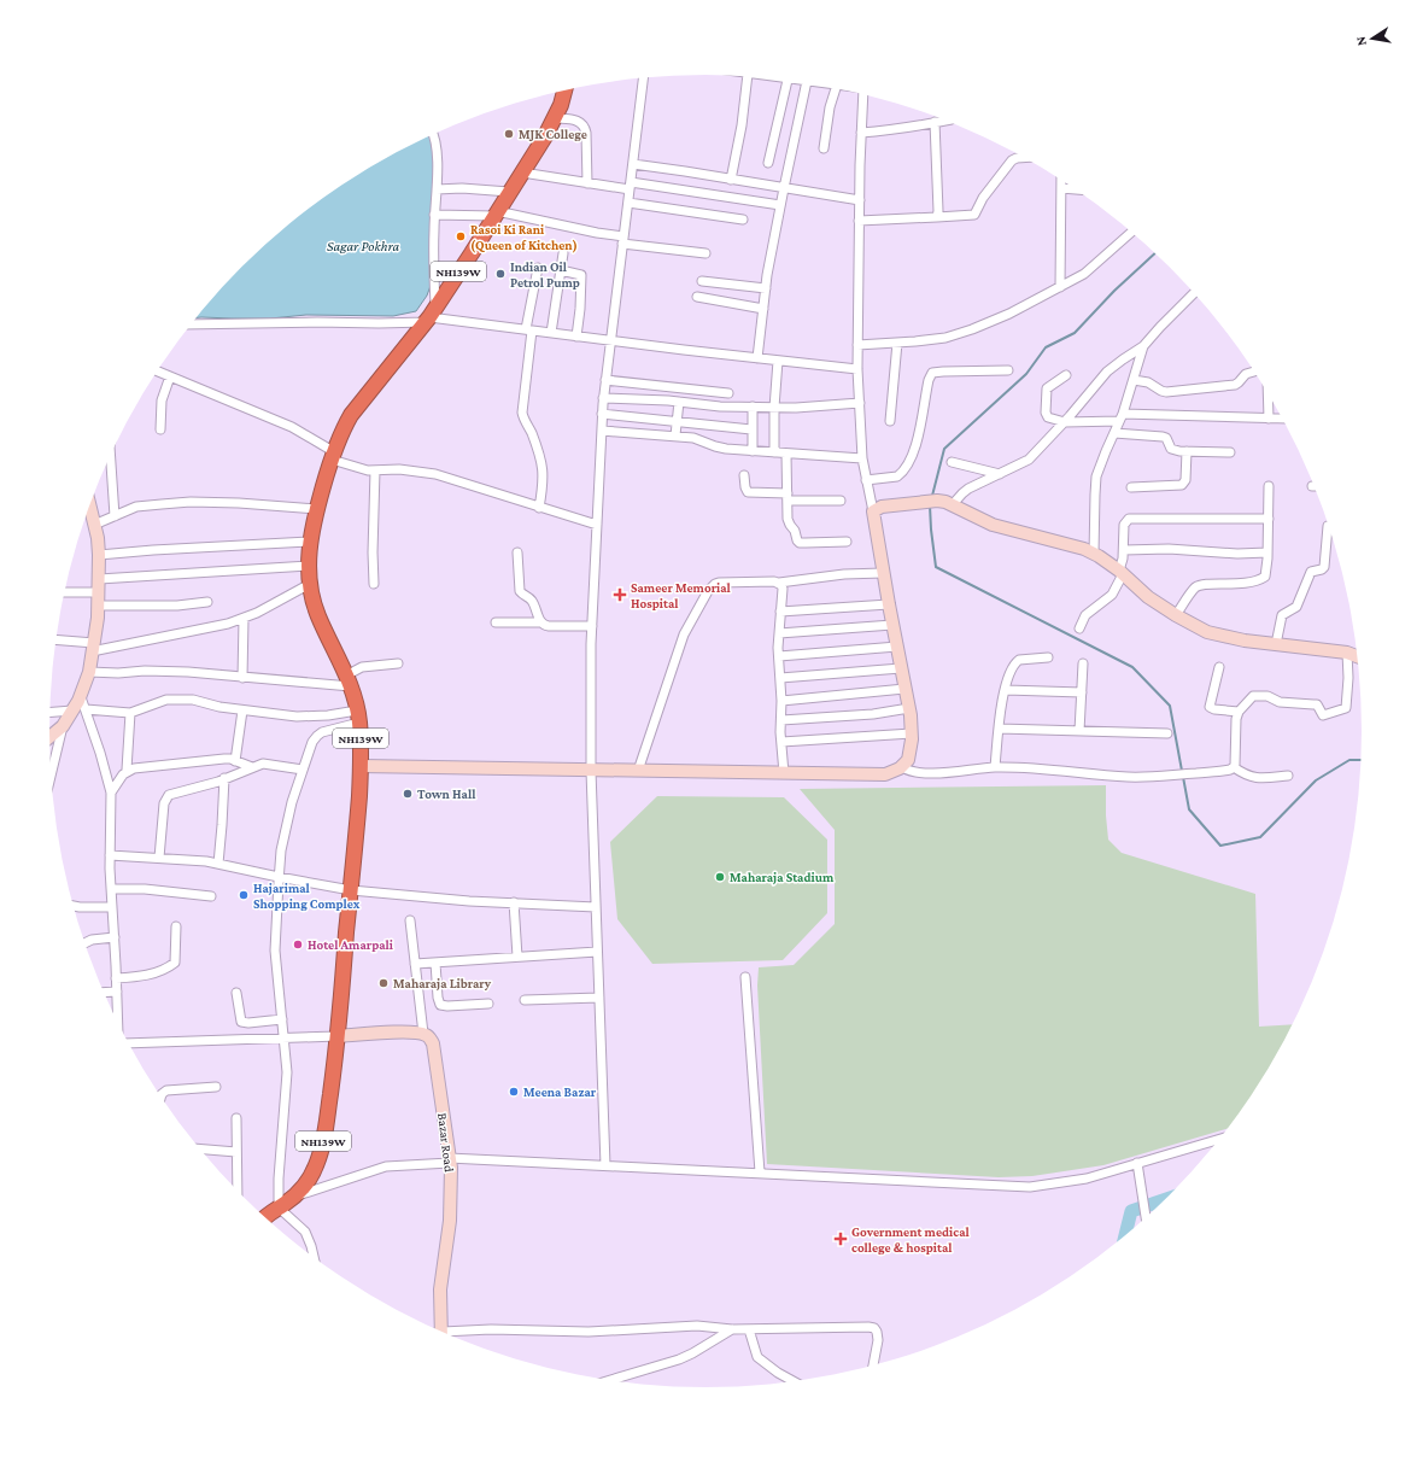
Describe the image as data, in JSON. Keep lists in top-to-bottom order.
{
  "streets": {
    "highway": ["NH139W"],
    "street": ["Bazar Road"]
  },
  "water": ["Sagar Pokhra"],
  "places": {
    "other": [
      "MJK College",
      "Rasoi Ki Rani (Queen of Kitchen)",
      "Indian Oil Petrol Pump",
      "Town Hall",
      "Maharaja Stadium",
      "Hajarimal Shopping Complex",
      "Hotel Amarpali",
      "Maharaja Library",
      "Meena Bazar"
    ],
    "health": ["Sameer Memorial Hospital", "Government medical college & hospital"]
  },
  "north": "left"
}
